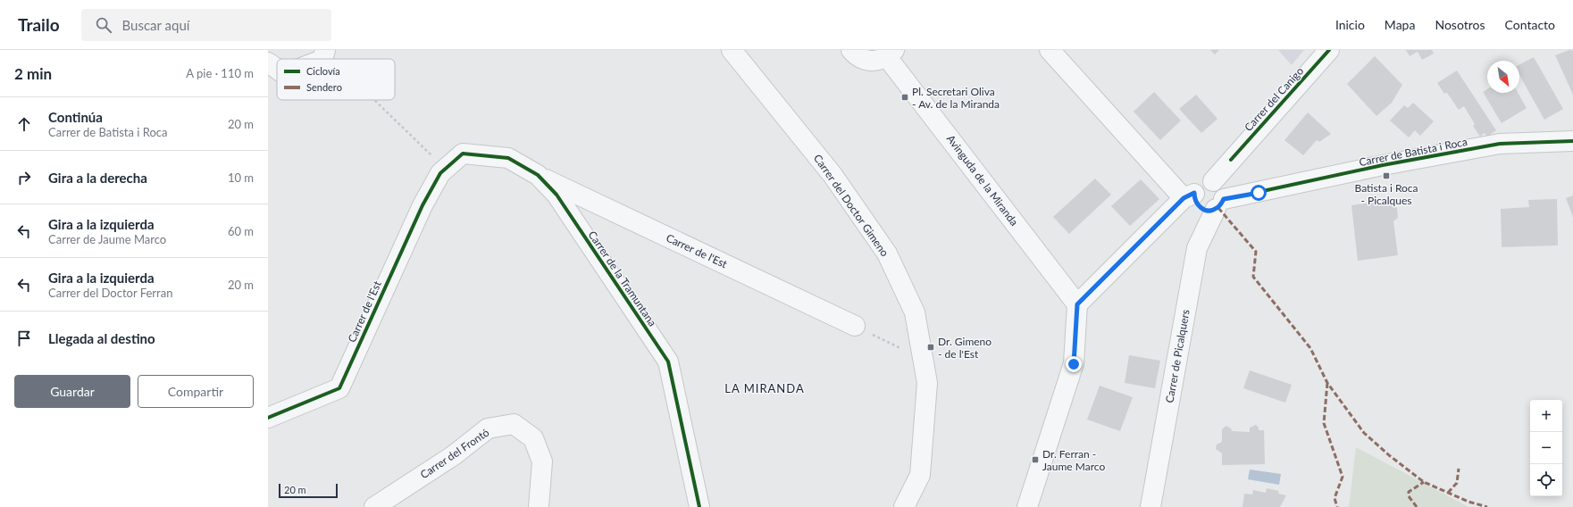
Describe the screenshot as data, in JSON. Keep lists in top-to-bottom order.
{
  "streets": {
    "street": [
      "Carrer del Canigo",
      "Carrer de Batista i Roca",
      "Avinguda de la Miranda",
      "Carrer del Doctor Gimeno",
      "Carrer de l'Est",
      "Carrer de la Tramuntana",
      "Carrer de Picalquers",
      "Carrer del Frontó"
    ]
  },
  "crossings": [
    ["Carrer del Canigo", "Carrer de Batista i Roca"],
    ["Carrer del Canigo", "Carrer de Picalquers"],
    ["Carrer de Batista i Roca", "Carrer de Picalquers"],
    ["Carrer de l'Est", "Carrer de la Tramuntana"]
  ],
  "districts": ["LA MIRANDA"],
  "places": {
    "transit": [
      "Pl. Secretari Oliva - Av. de la Miranda",
      "Batista i Roca - Picalques",
      "Dr. Gimeno - de l'Est",
      "Dr. Ferran - Jaume Marco"
    ]
  },
  "legend": ["Ciclovía", "Sendero"],
  "scale_bar": "20 m",
  "north": "bottom right",
  "page": {
    "header": "Trailo",
    "search": "Buscar aquí",
    "nav": [
      "Inicio",
      "Mapa",
      "Nosotros",
      "Contacto"
    ],
    "heading": ["2 min", "A pie · 110 m"],
    "list": [
      ["Continúa", "Carrer de Batista i Roca", "20 m"],
      ["Gira a la derecha", "10 m"],
      ["Gira a la izquierda", "Carrer de Jaume Marco", "60 m"],
      ["Gira a la izquierda", "Carrer del Doctor Ferran", "20 m"],
      "Llegada al destino"
    ],
    "buttons": ["Guardar", "Compartir"],
    "map_buttons": ["+", "−"],
    "scale": "20 m"
  }
}
